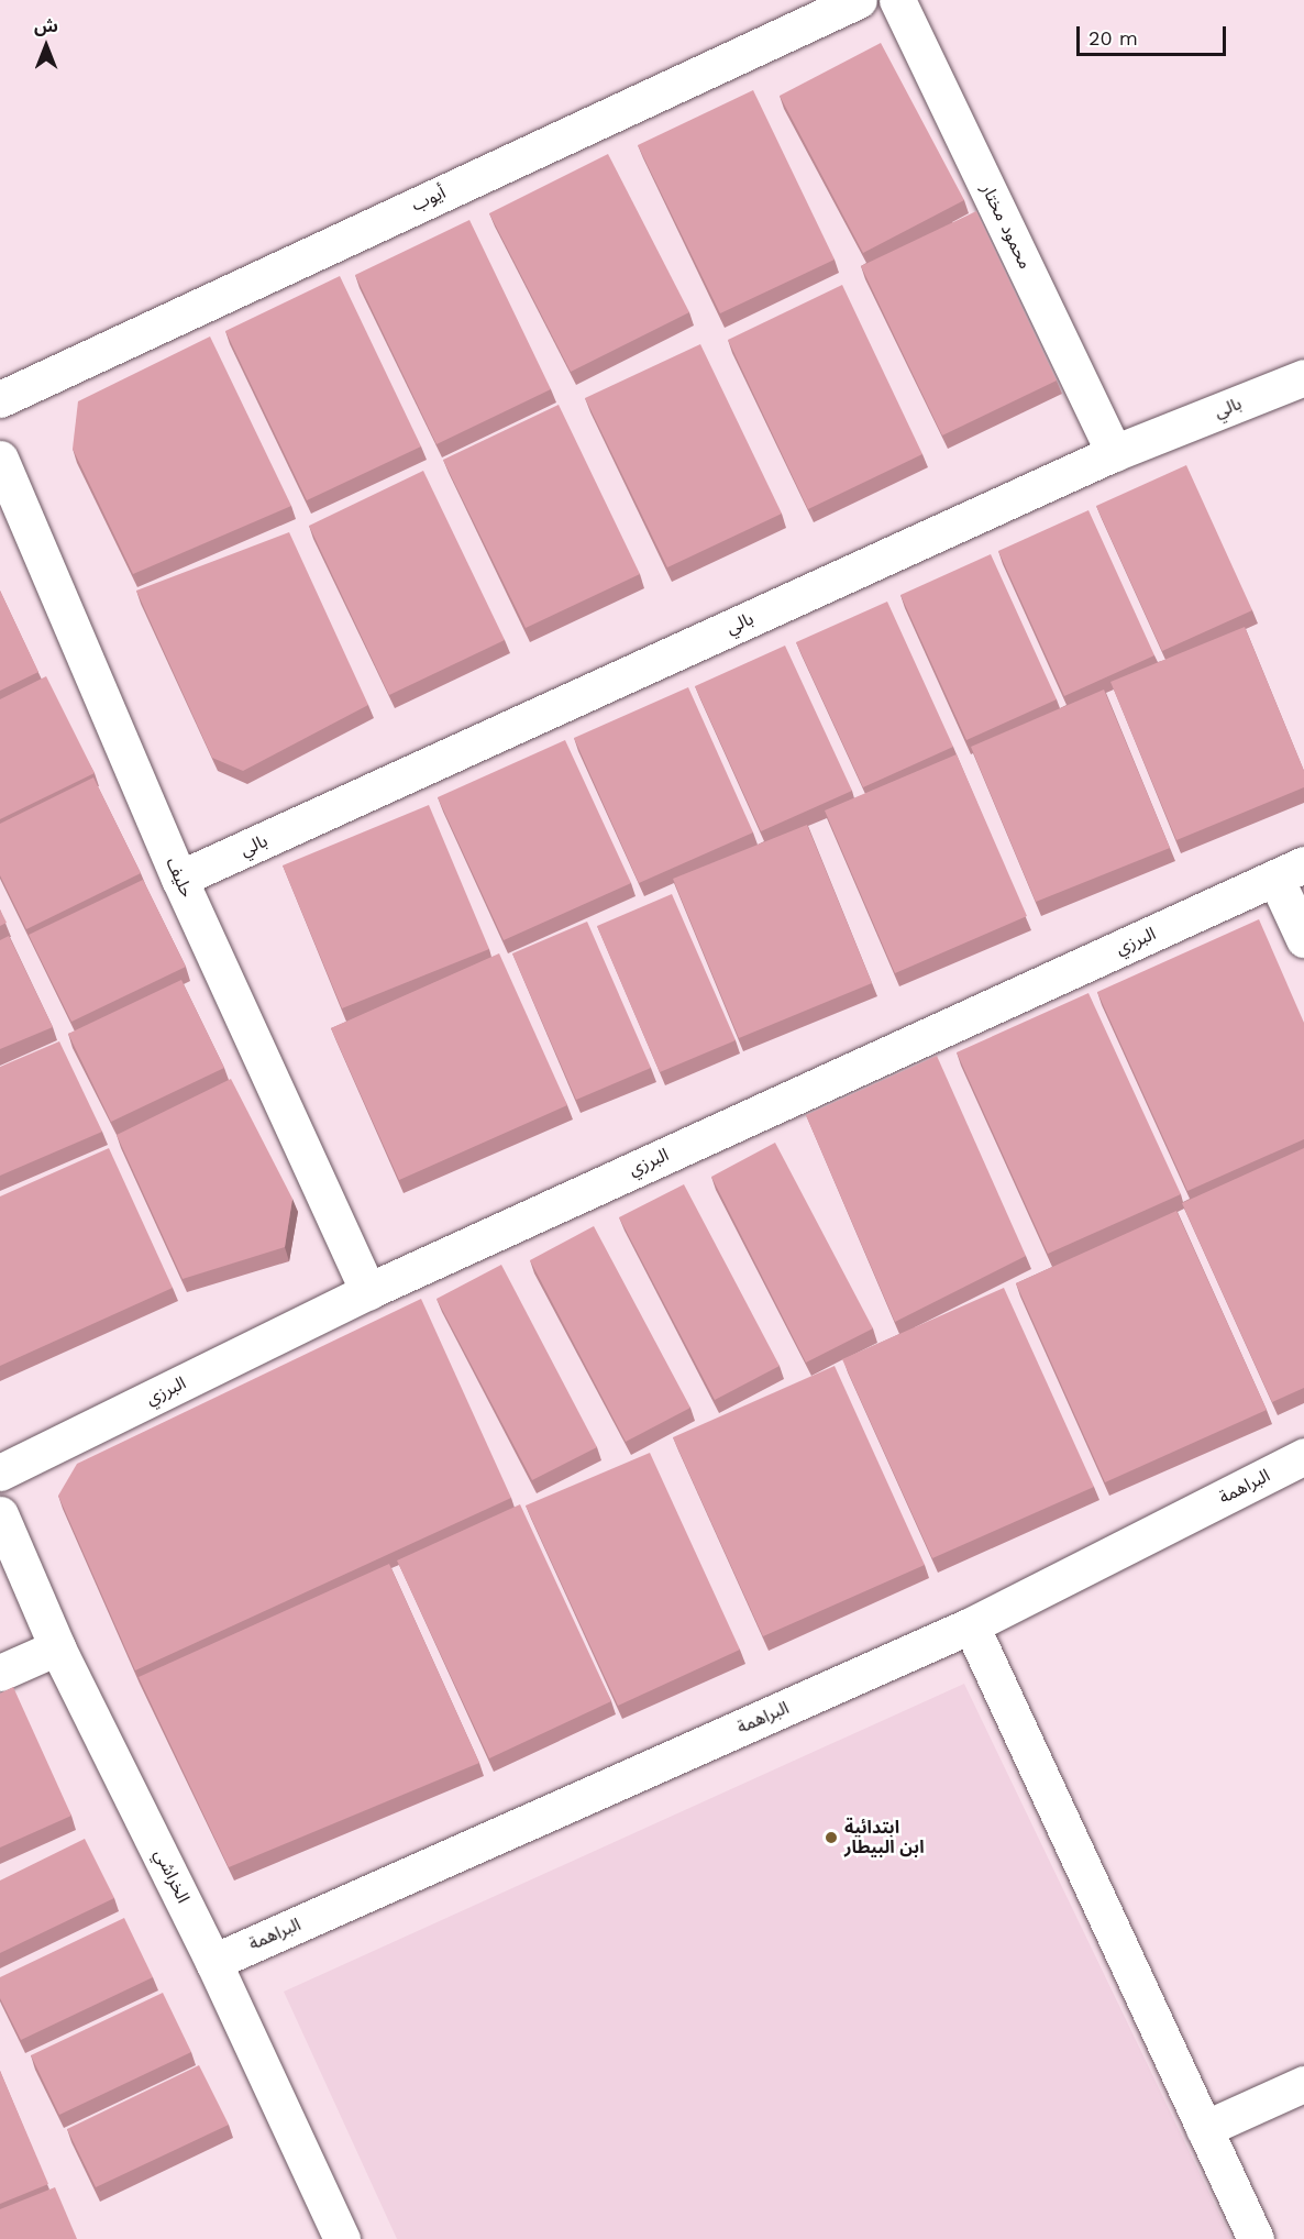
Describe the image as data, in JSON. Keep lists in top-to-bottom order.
{
  "streets": {
    "street": [
      "أيوب",
      "محمود مختار",
      "بالي",
      "حليف",
      "البرزي",
      "البراهمة",
      "الخراشي"
    ]
  },
  "crossings": [
    ["محمود مختار", "بالي"],
    ["بالي", "حليف"],
    ["حليف", "البرزي"],
    ["البراهمة", "الخراشي"]
  ],
  "places": ["ابتدائية ابن البيطار"],
  "scale_bar": "20 m",
  "north": "top"
}
